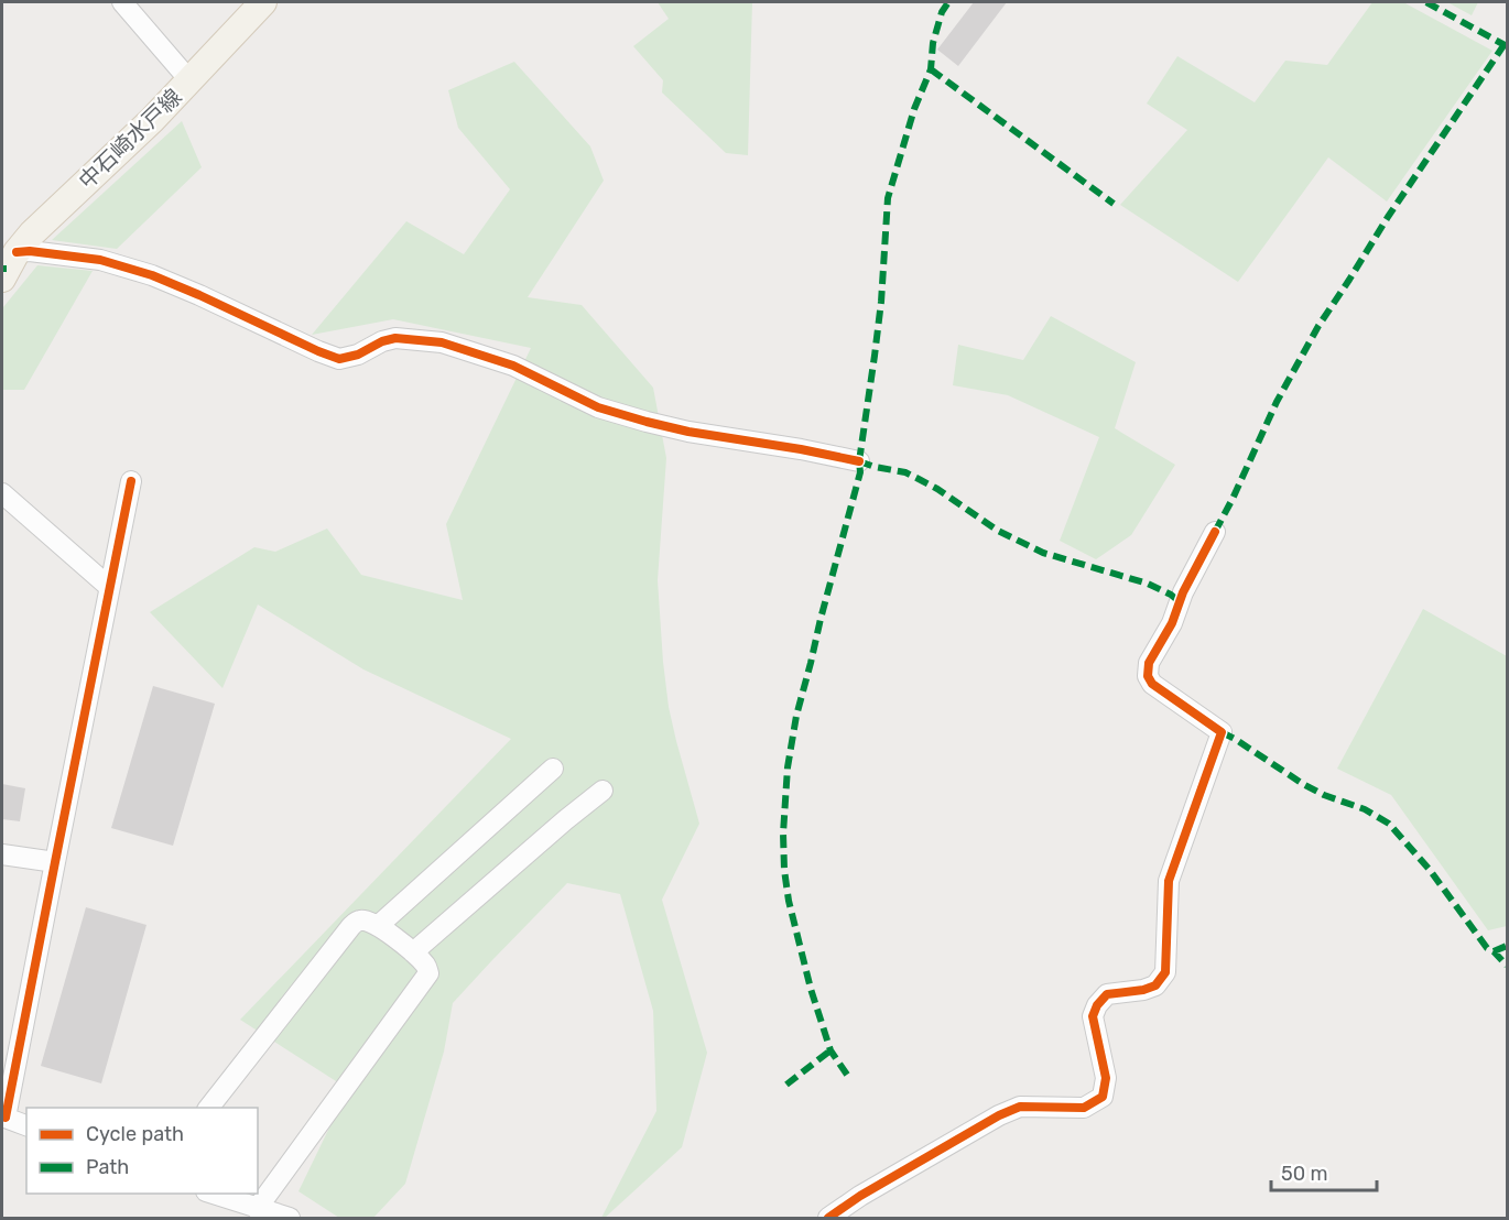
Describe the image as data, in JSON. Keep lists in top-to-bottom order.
{
  "streets": {
    "main road": ["中石崎水戸線"]
  },
  "legend": ["Cycle path", "Path"],
  "scale_bar": "50 m"
}
